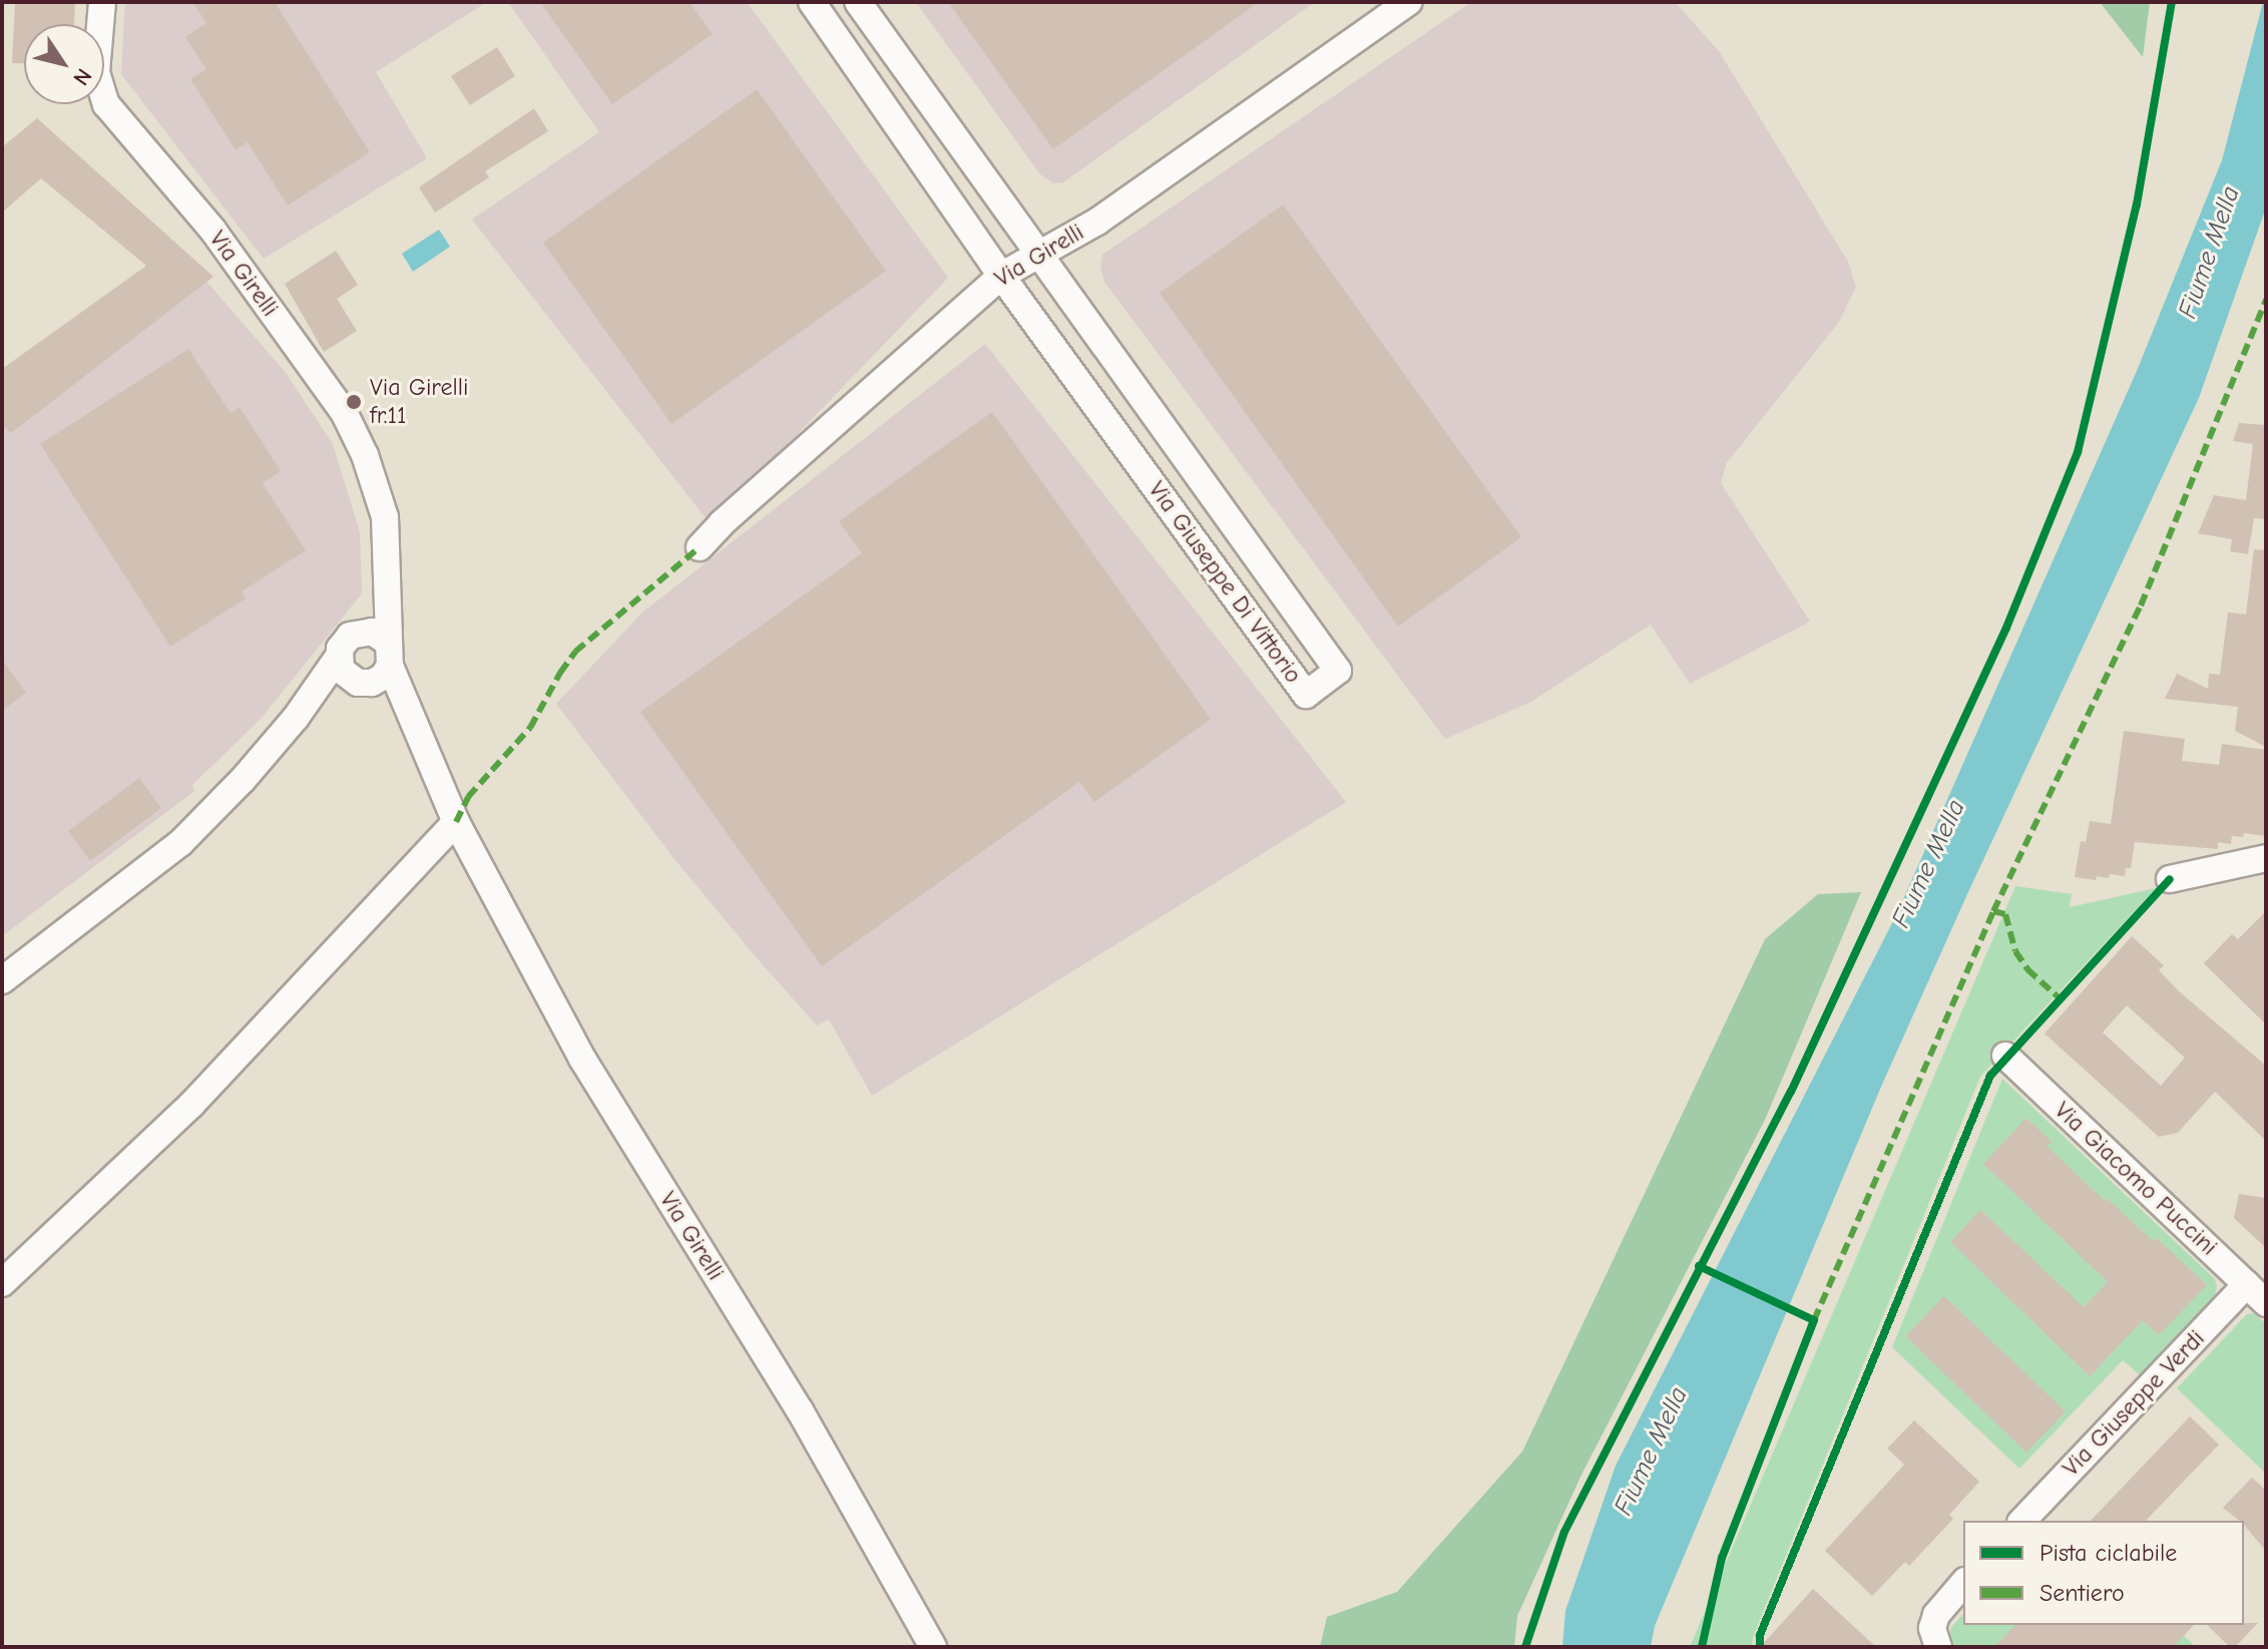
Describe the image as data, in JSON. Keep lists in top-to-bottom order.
{
  "streets": {
    "street": [
      "Via Girelli",
      "Via Giuseppe Di Vittorio",
      "Via Giacomo Puccini",
      "Via Giuseppe Verdi"
    ]
  },
  "crossings": [
    ["Via Girelli", "Via Giuseppe Di Vittorio"],
    ["Via Giacomo Puccini", "Via Giuseppe Verdi"]
  ],
  "water": ["Fiume Mella"],
  "places": ["Via Girelli fr.11"],
  "legend": ["Pista ciclabile", "Sentiero"],
  "north": "bottom right"
}
